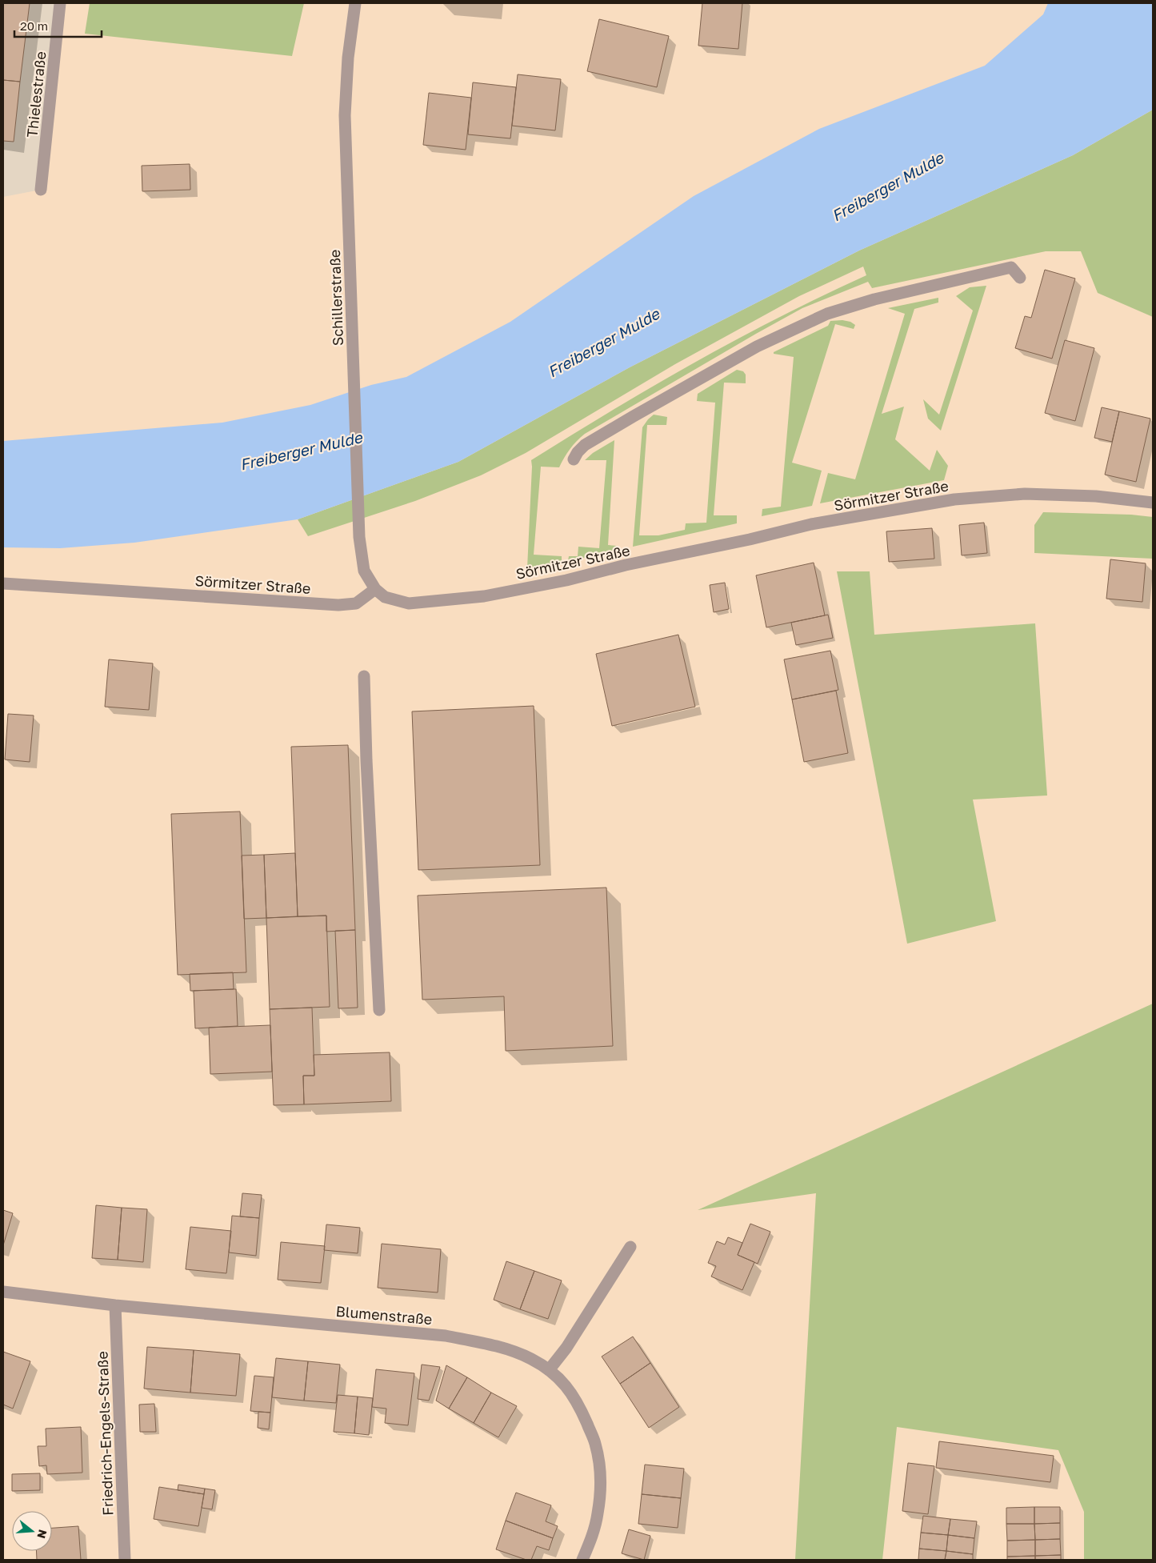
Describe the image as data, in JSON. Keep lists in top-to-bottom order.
{
  "streets": {
    "street": [
      "Thielestraße",
      "Schillerstraße",
      "Sörmitzer Straße",
      "Blumenstraße",
      "Friedrich-Engels-Straße"
    ]
  },
  "crossings": [
    ["Schillerstraße", "Sörmitzer Straße"],
    ["Blumenstraße", "Friedrich-Engels-Straße"]
  ],
  "water": ["Freiberger Mulde"],
  "scale_bar": "20 m",
  "north": "right"
}
